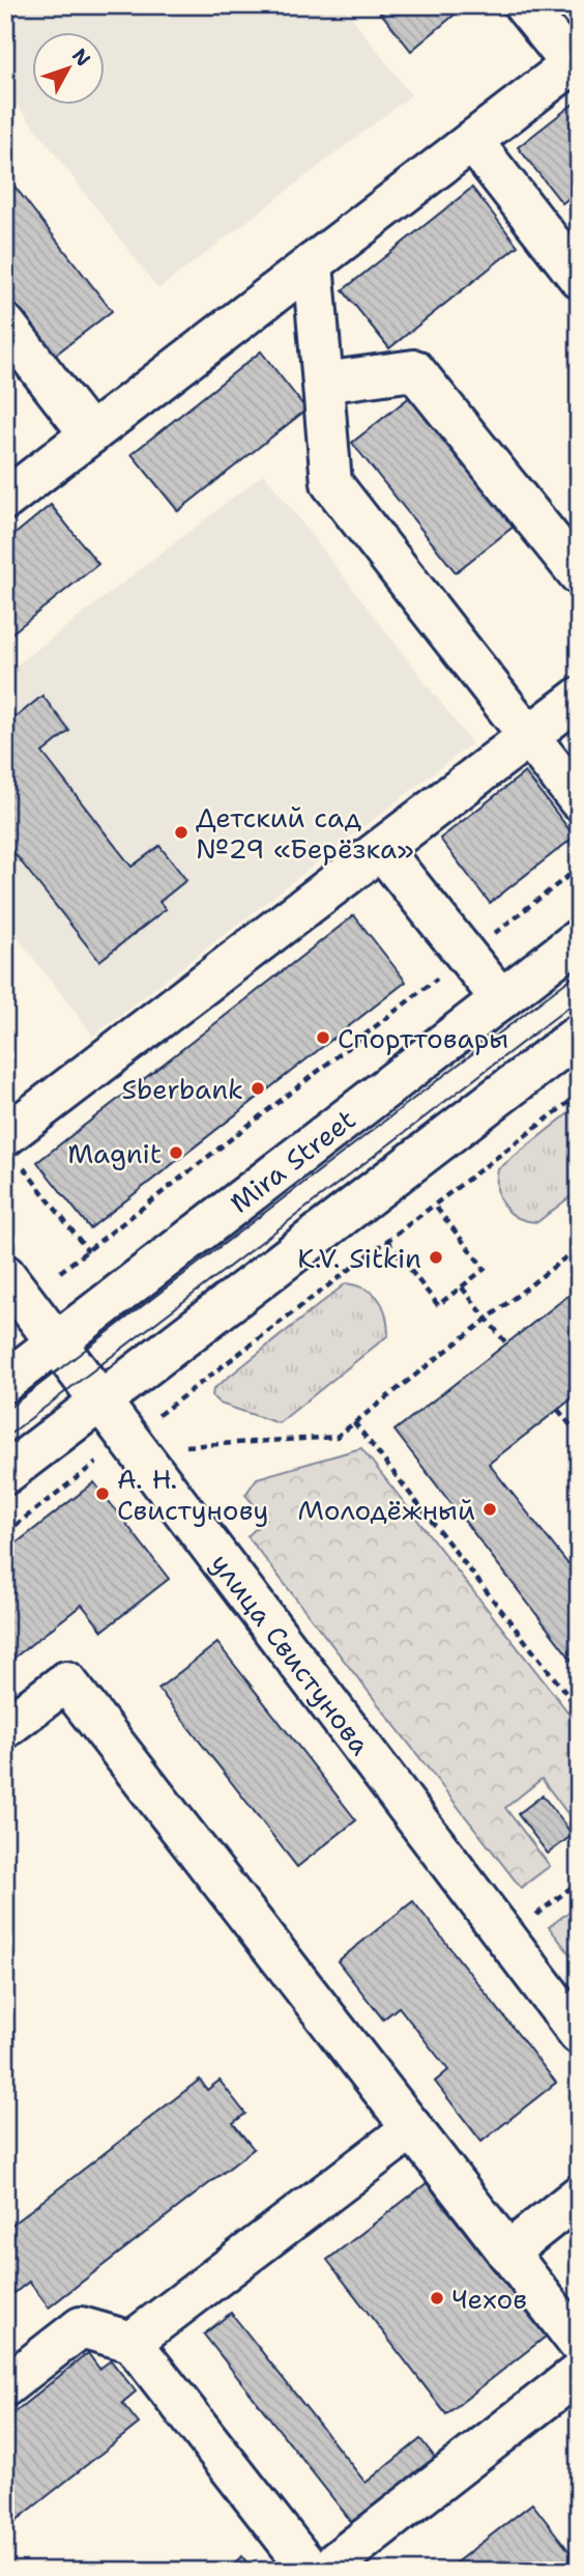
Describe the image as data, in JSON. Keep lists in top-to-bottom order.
{
  "streets": {
    "main road": ["Mira Street", "улица Свистунова"]
  },
  "crossings": [
    ["Mira Street", "улица Свистунова"]
  ],
  "places": [
    "Детский сад №29 «Берёзка»",
    "Спорттовары",
    "Sberbank",
    "Magnit",
    "K.V. Sitkin",
    "А. Н. Свистунову",
    "Молодёжный",
    "Чехов"
  ],
  "north": "top right"
}
